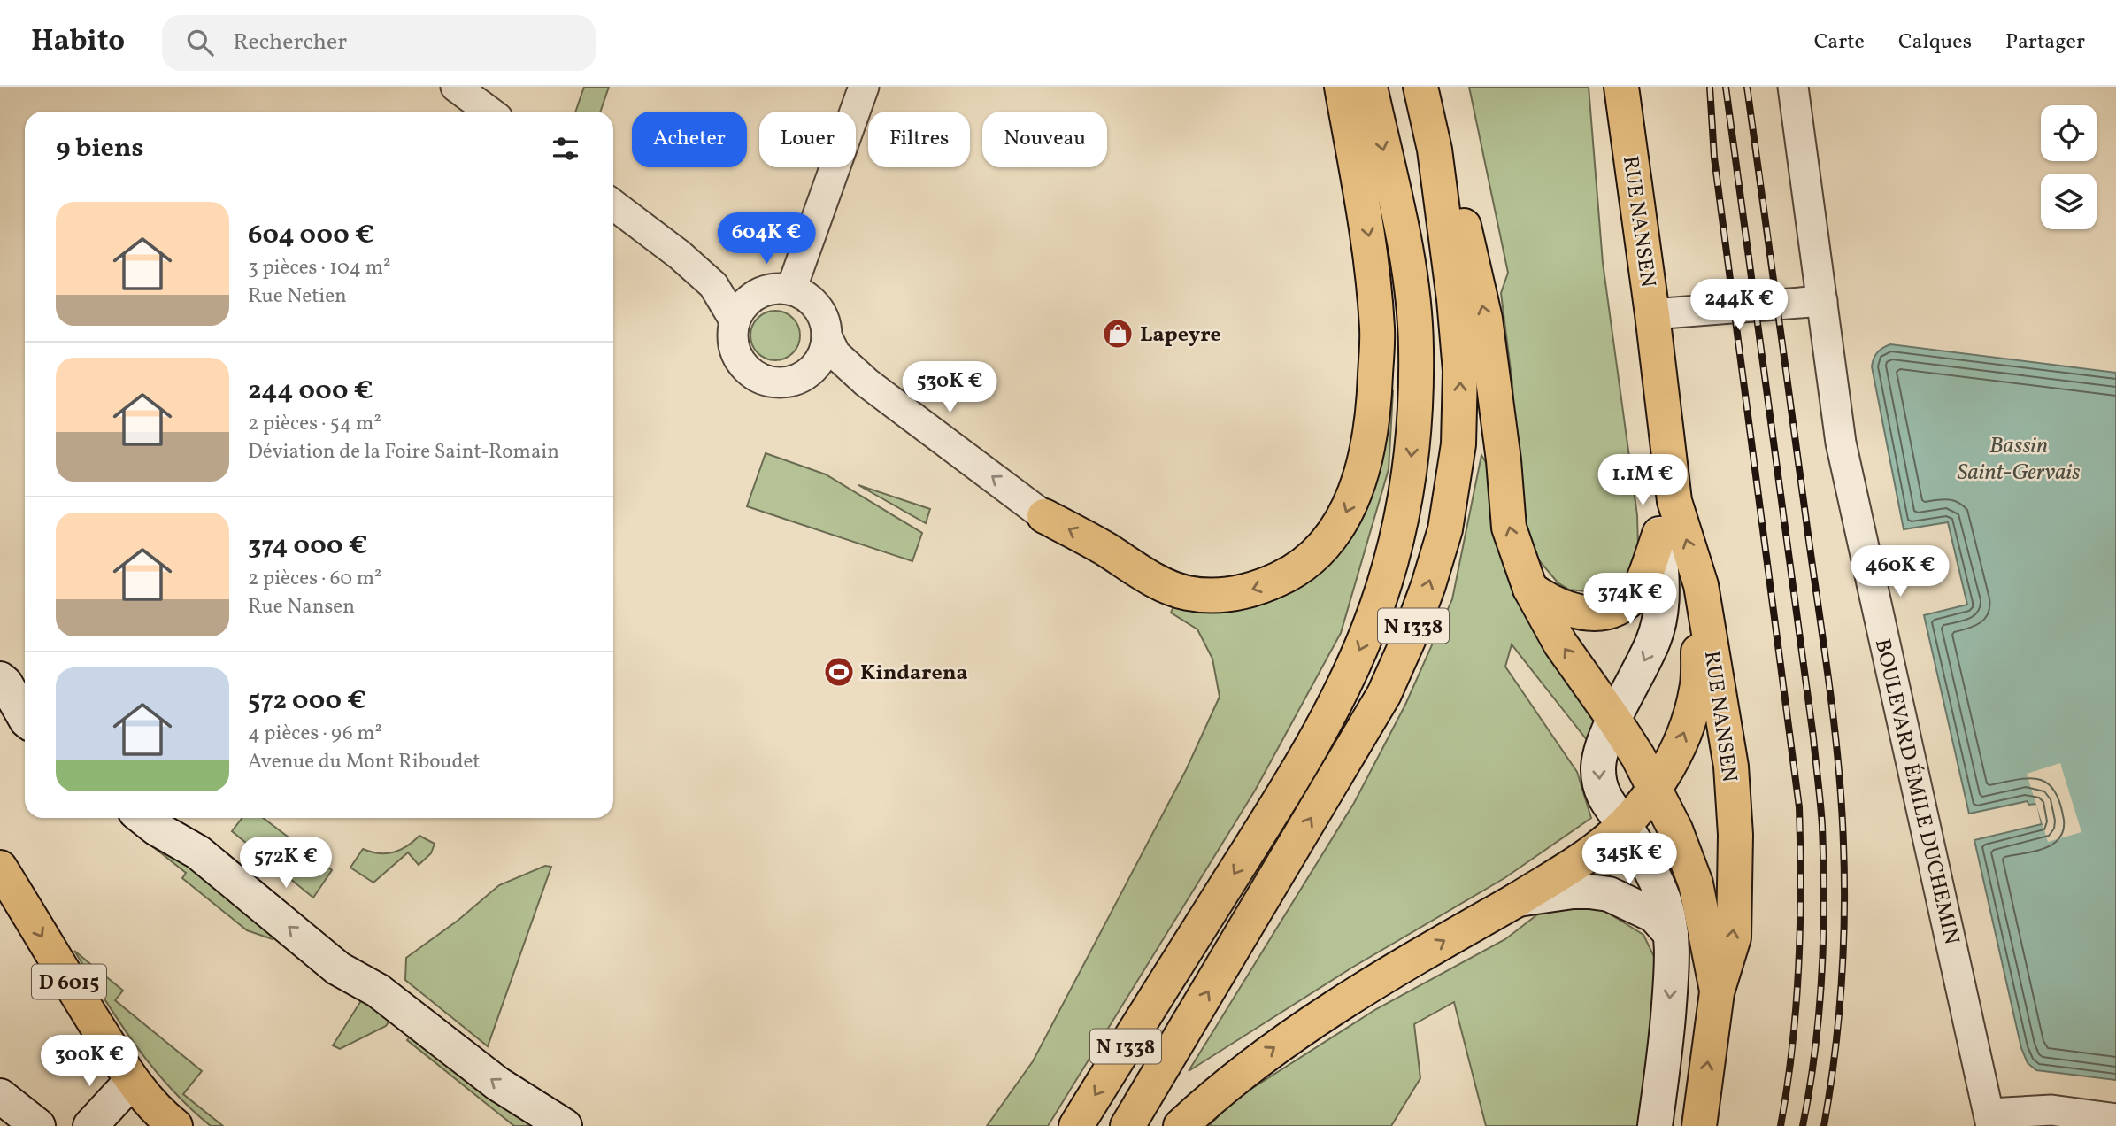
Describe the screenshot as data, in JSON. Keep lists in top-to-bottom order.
{
  "streets": {
    "main road": ["RUE NANSEN", "N 1338", "D 6015"],
    "street": ["BOULEVARD ÉMILE DUCHEMIN"]
  },
  "water": ["Bassin Saint-Gervais"],
  "places": {
    "shop": ["Lapeyre"],
    "sports": ["Kindarena"]
  },
  "page": {
    "header": "Habito",
    "search": "Rechercher",
    "nav": ["Carte", "Calques", "Partager"],
    "chip": [
      "Acheter",
      "Louer",
      "Filtres",
      "Nouveau"
    ],
    "heading": "9 biens",
    "list": [
      {
        "name": "604 000 €",
        "note": "3 pièces · 104 m² · Rue Netien"
      },
      {
        "name": "244 000 €",
        "note": "2 pièces · 54 m² · Déviation de la Foire Saint-Romain"
      },
      {
        "name": "374 000 €",
        "note": "2 pièces · 60 m² · Rue Nansen"
      },
      {
        "name": "572 000 €",
        "note": "4 pièces · 96 m² · Avenue du Mont Riboudet"
      }
    ],
    "price": [
      "604K €",
      "244K €",
      "530K €",
      "1.1M €",
      "460K €",
      "374K €",
      "345K €",
      "572K €",
      "300K €"
    ]
  }
}
